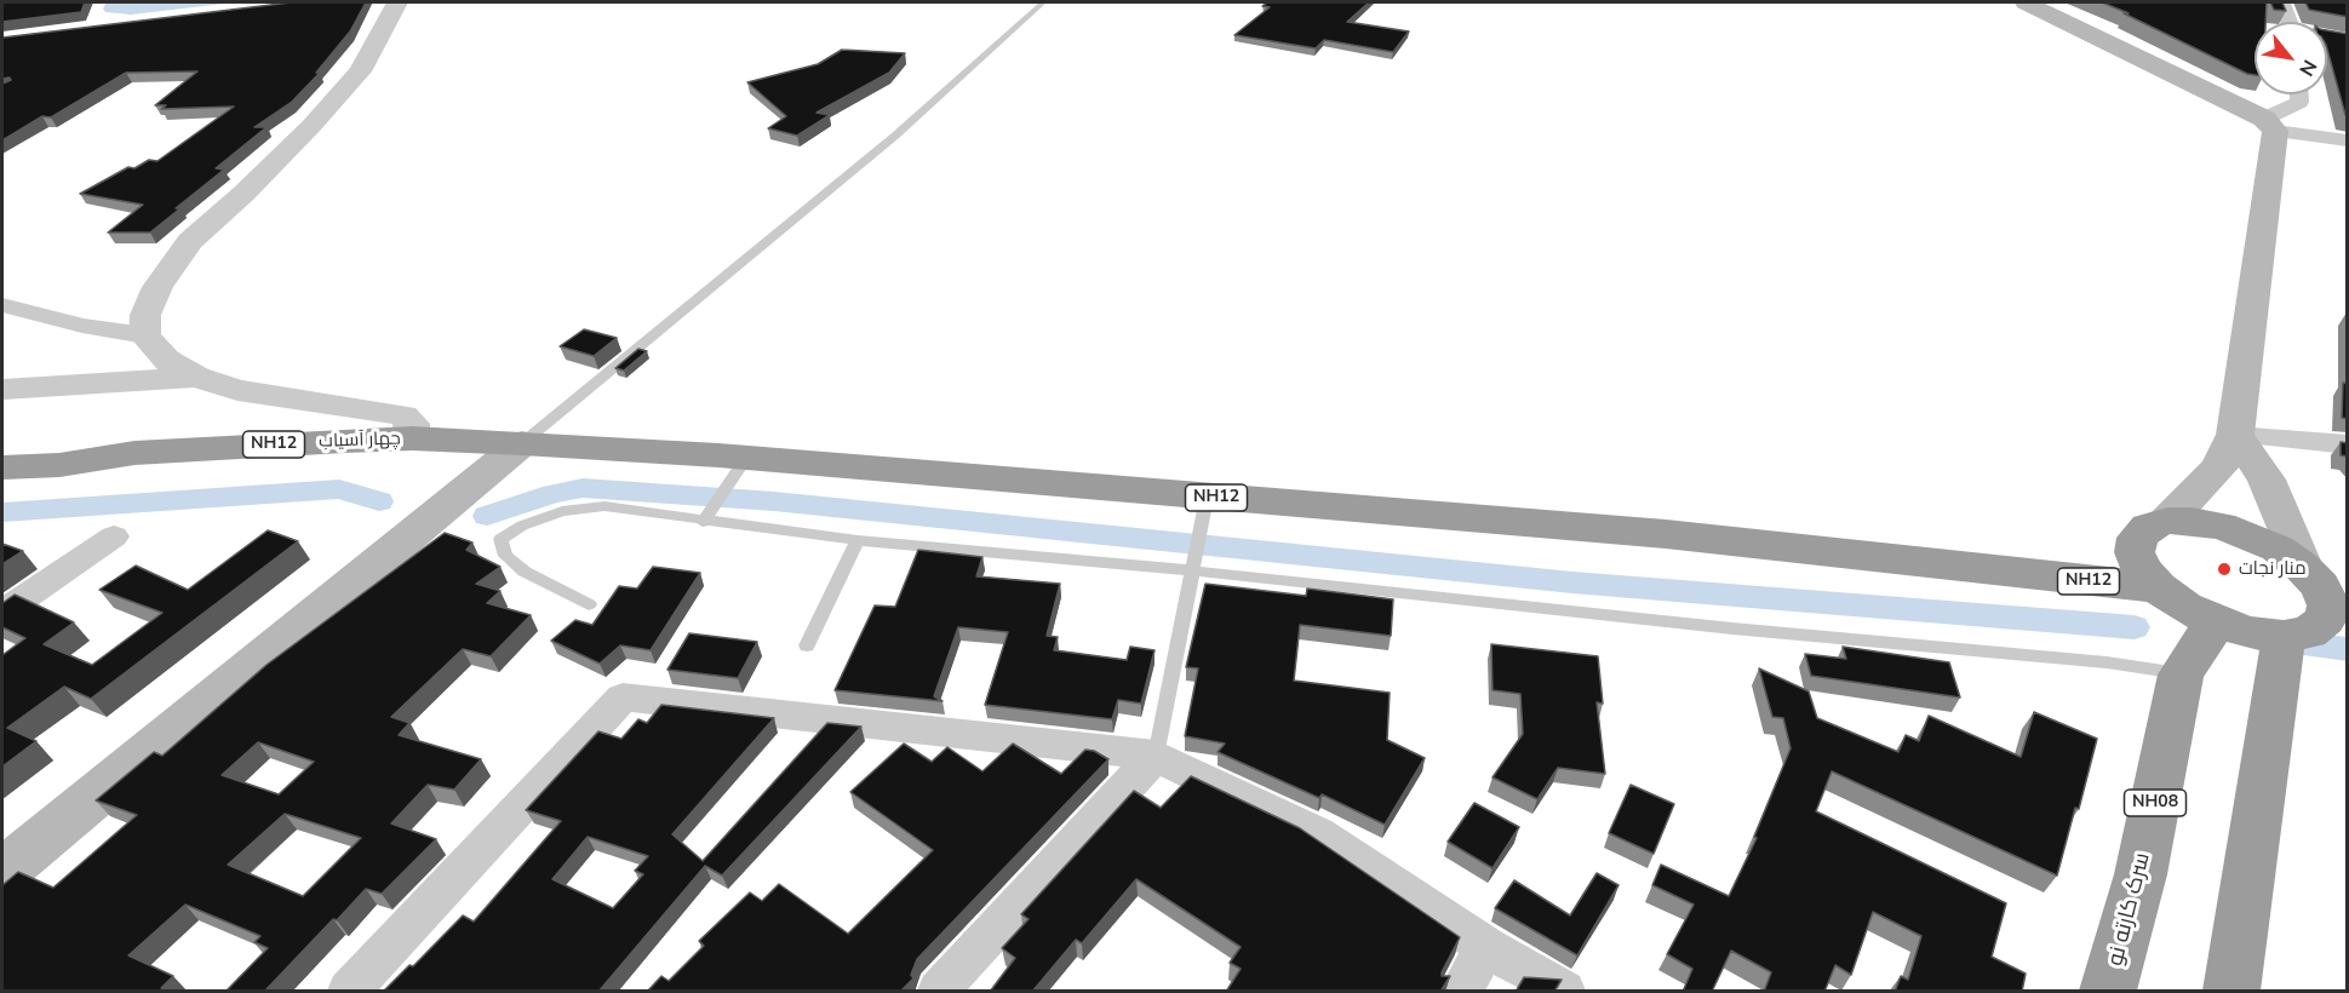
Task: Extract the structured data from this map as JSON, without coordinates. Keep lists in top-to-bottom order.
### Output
{
  "streets": {
    "highway": [
      "چهار آسیاب",
      "NH12",
      "NH08",
      "سرک کارته نو"
    ]
  },
  "crossings": [
    ["چهار آسیاب", "NH12"]
  ],
  "places": ["منار نجات"],
  "north": "bottom right"
}
